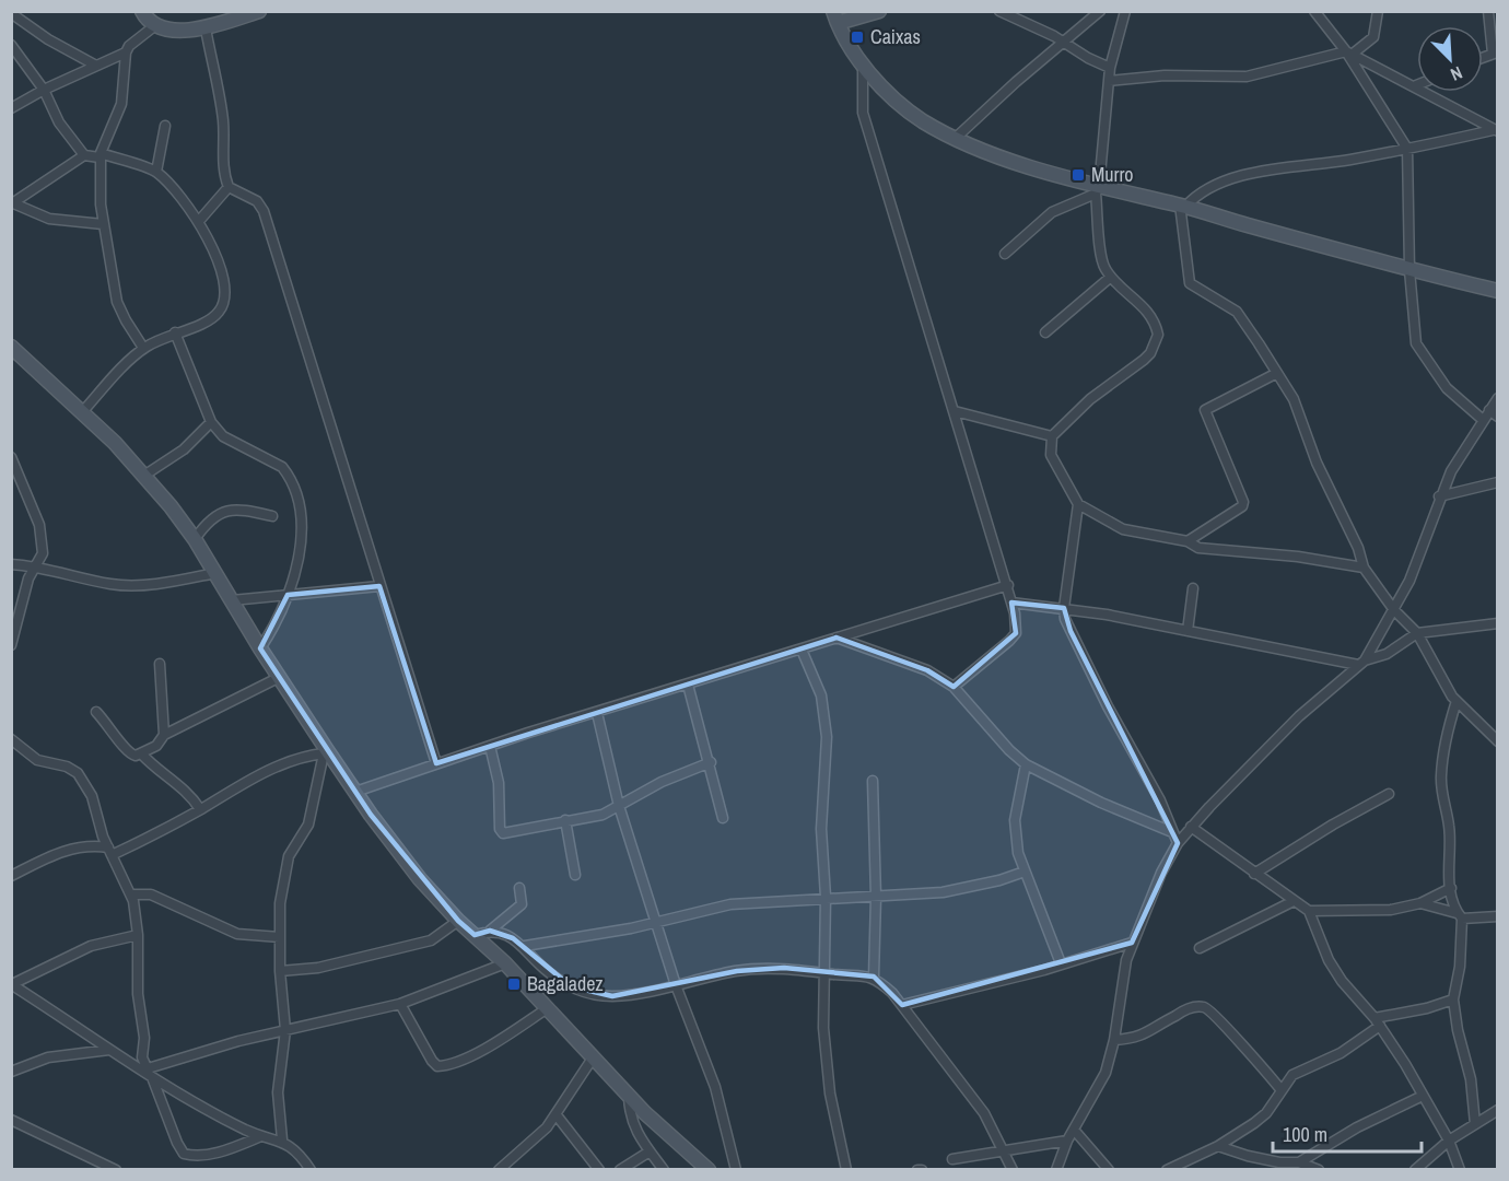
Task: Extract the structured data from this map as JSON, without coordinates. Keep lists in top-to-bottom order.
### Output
{
  "places": {
    "transit": ["Caixas", "Murro", "Bagaladez"]
  },
  "scale_bar": "100 m",
  "north": "bottom right"
}
